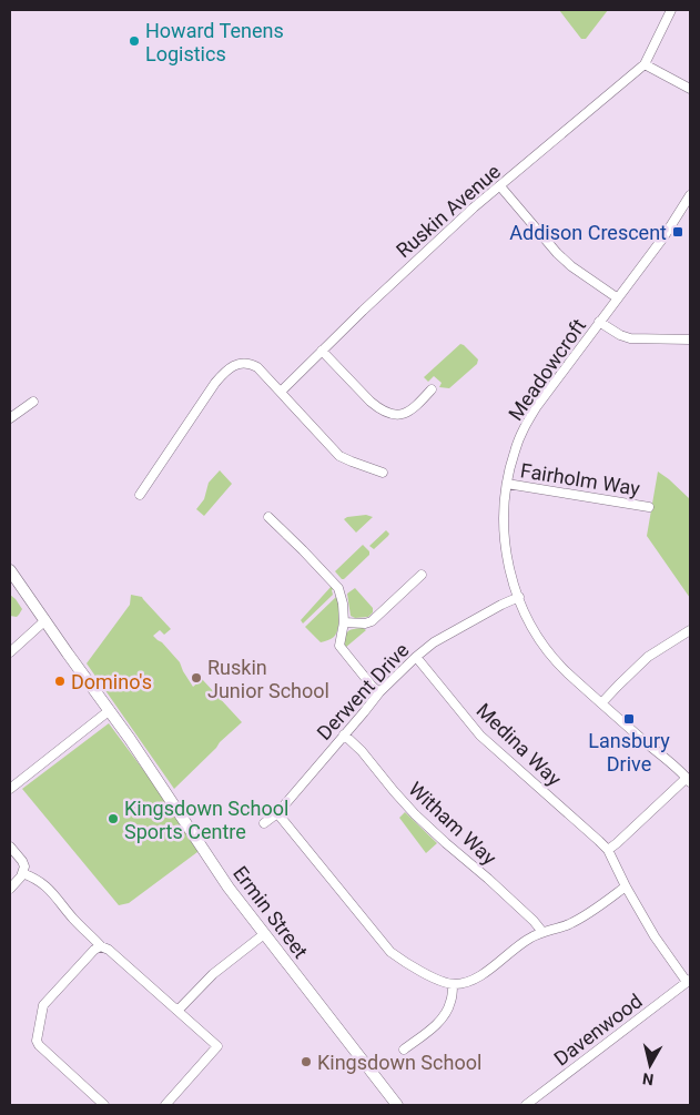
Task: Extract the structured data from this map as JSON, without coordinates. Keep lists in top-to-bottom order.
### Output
{
  "streets": {
    "main road": ["Ermin Street"],
    "street": [
      "Ruskin Avenue",
      "Meadowcroft",
      "Fairholm Way",
      "Derwent Drive",
      "Medina Way",
      "Witham Way",
      "Davenwood"
    ]
  },
  "crossings": [
    ["Meadowcroft", "Fairholm Way"],
    ["Meadowcroft", "Derwent Drive"],
    ["Derwent Drive", "Medina Way"],
    ["Derwent Drive", "Witham Way"],
    ["Medina Way", "Davenwood"]
  ],
  "places": {
    "other": [
      "Howard Tenens Logistics",
      "Ruskin Junior School",
      "Domino's",
      "Kingsdown School Sports Centre",
      "Kingsdown School"
    ],
    "transit": ["Addison Crescent", "Lansbury Drive"]
  },
  "north": "bottom"
}
